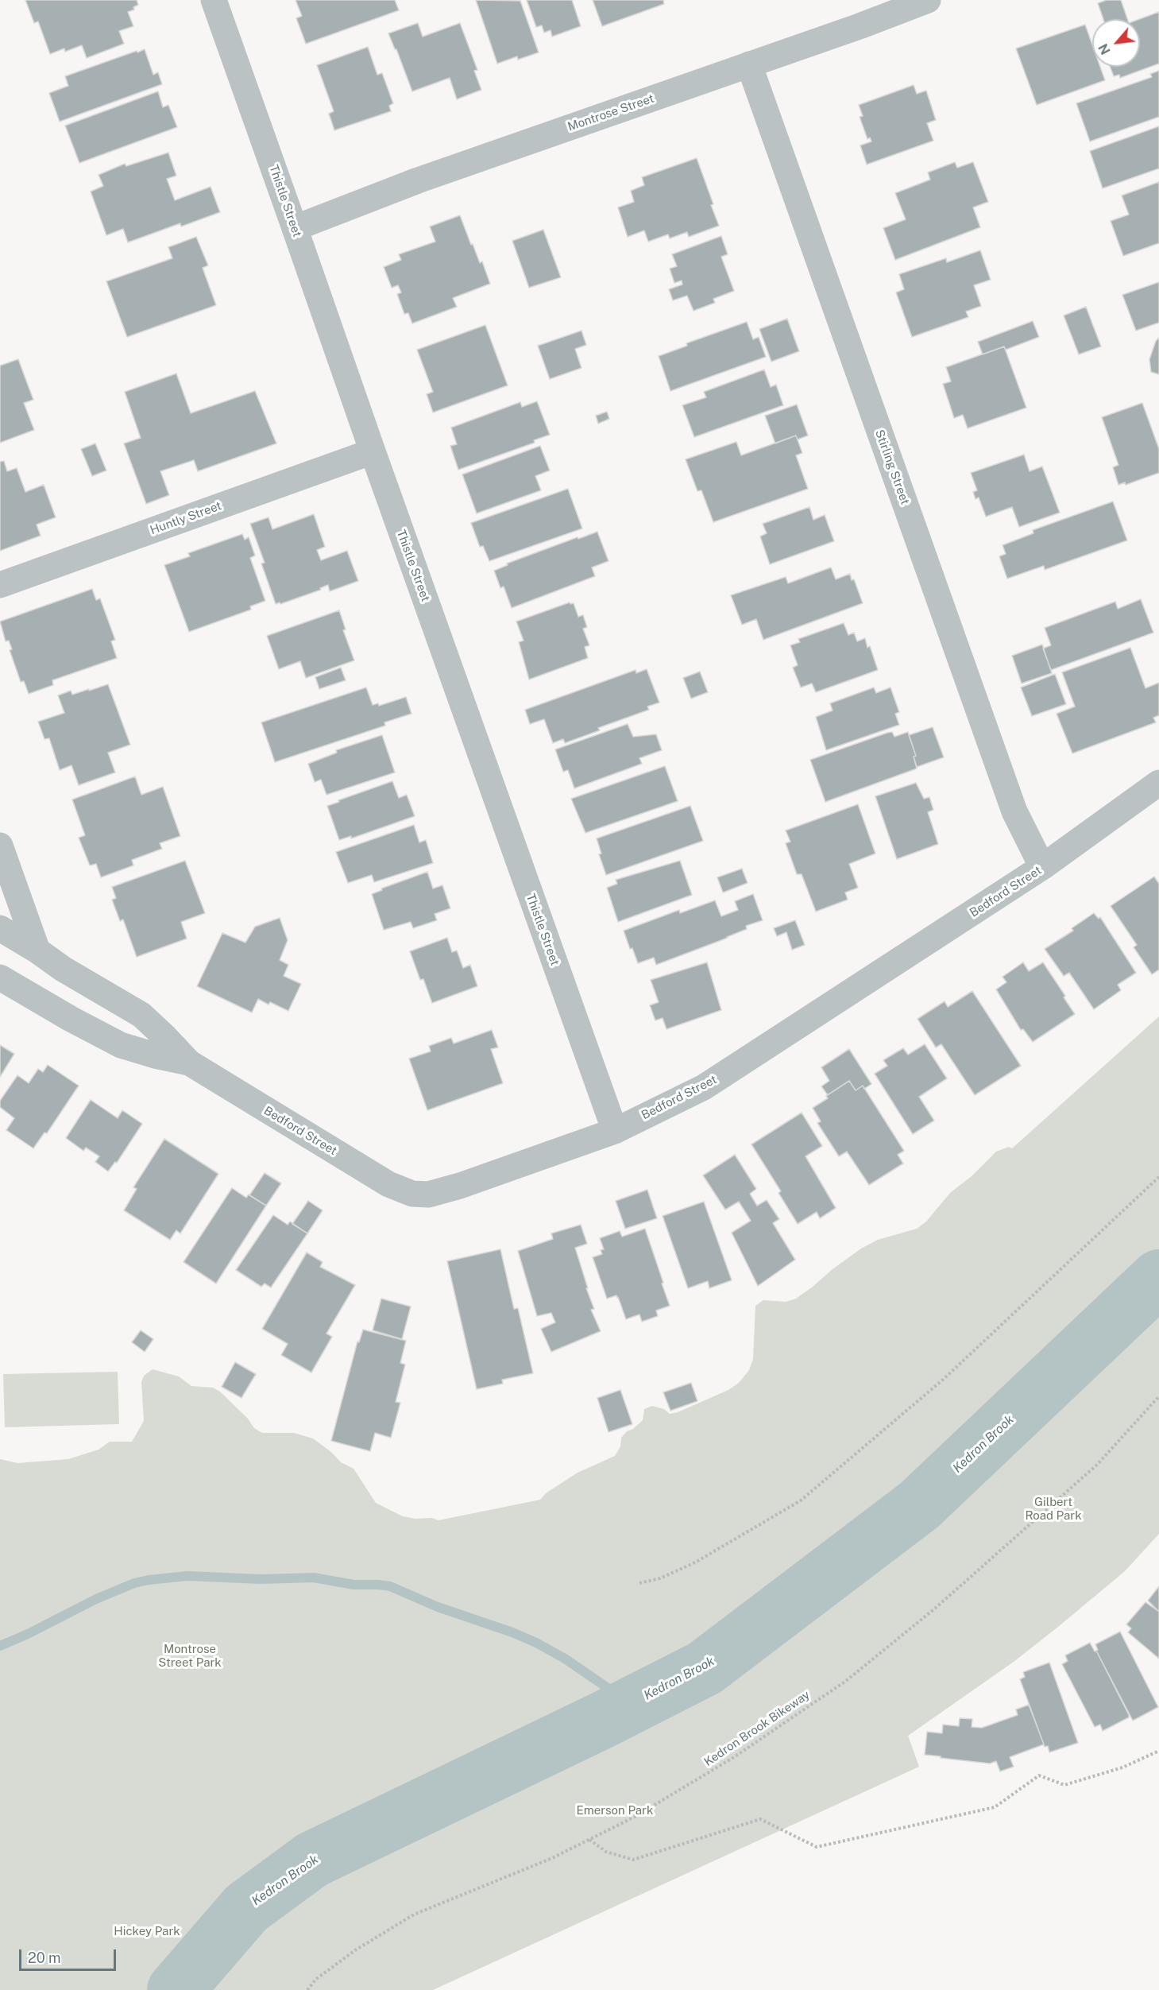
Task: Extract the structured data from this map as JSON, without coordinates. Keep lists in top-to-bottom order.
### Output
{
  "streets": {
    "street": [
      "Montrose Street",
      "Thistle Street",
      "Stirling Street",
      "Huntly Street",
      "Bedford Street"
    ],
    "path": ["Kedron Brook Bikeway"]
  },
  "crossings": [
    ["Montrose Street", "Thistle Street"],
    ["Montrose Street", "Stirling Street"],
    ["Thistle Street", "Huntly Street"],
    ["Thistle Street", "Bedford Street"],
    ["Stirling Street", "Bedford Street"]
  ],
  "water": ["Kedron Brook"],
  "parks": [
    "Gilbert Road Park",
    "Montrose Street Park",
    "Emerson Park",
    "Hickey Park"
  ],
  "scale_bar": "20 m",
  "north": "bottom left"
}
